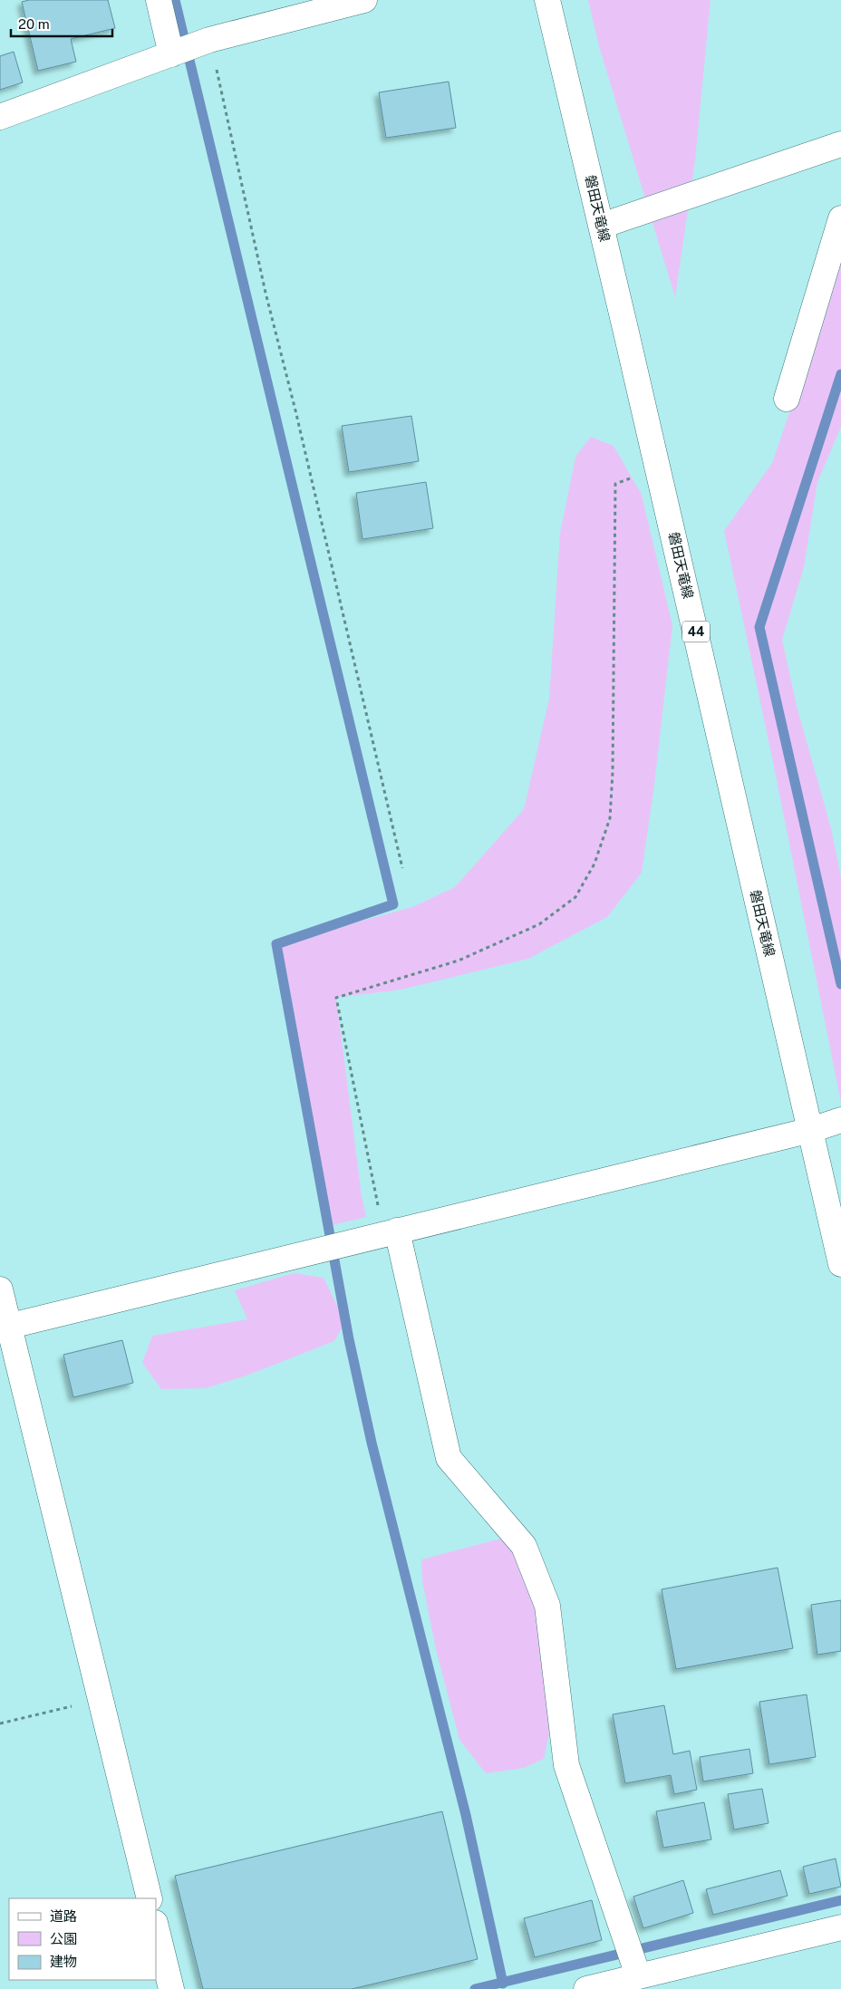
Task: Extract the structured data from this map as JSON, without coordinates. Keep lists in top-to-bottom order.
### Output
{
  "streets": {
    "street": ["磐田天竜線", "44"]
  },
  "legend": ["道路", "公園", "建物"],
  "scale_bar": "20 m"
}
